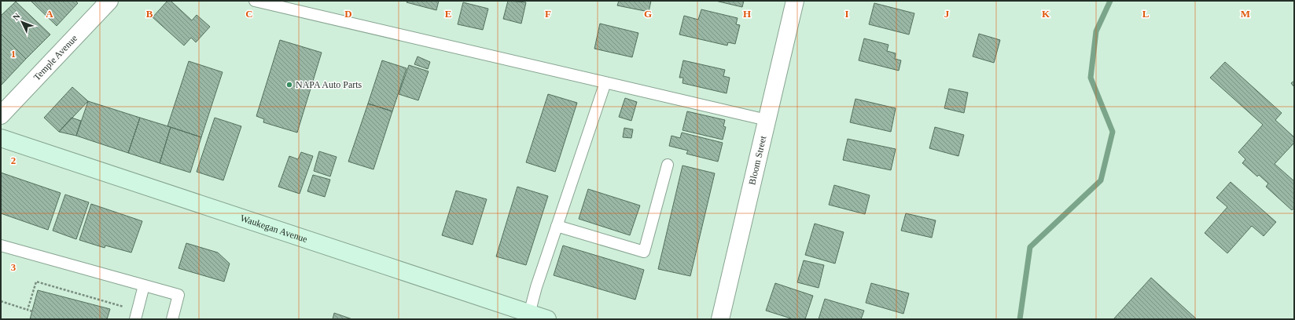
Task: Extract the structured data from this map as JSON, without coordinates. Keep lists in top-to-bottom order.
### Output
{
  "streets": {
    "main road": ["Waukegan Avenue"],
    "street": ["Temple Avenue", "Bloom Street"]
  },
  "places": ["NAPA Auto Parts"],
  "north": "top left",
  "grid": {
    "columns": [
      "A",
      "B",
      "C",
      "D",
      "E",
      "F",
      "G",
      "H",
      "I",
      "J",
      "K",
      "L",
      "M"
    ],
    "rows": ["1", "2", "3"]
  }
}
